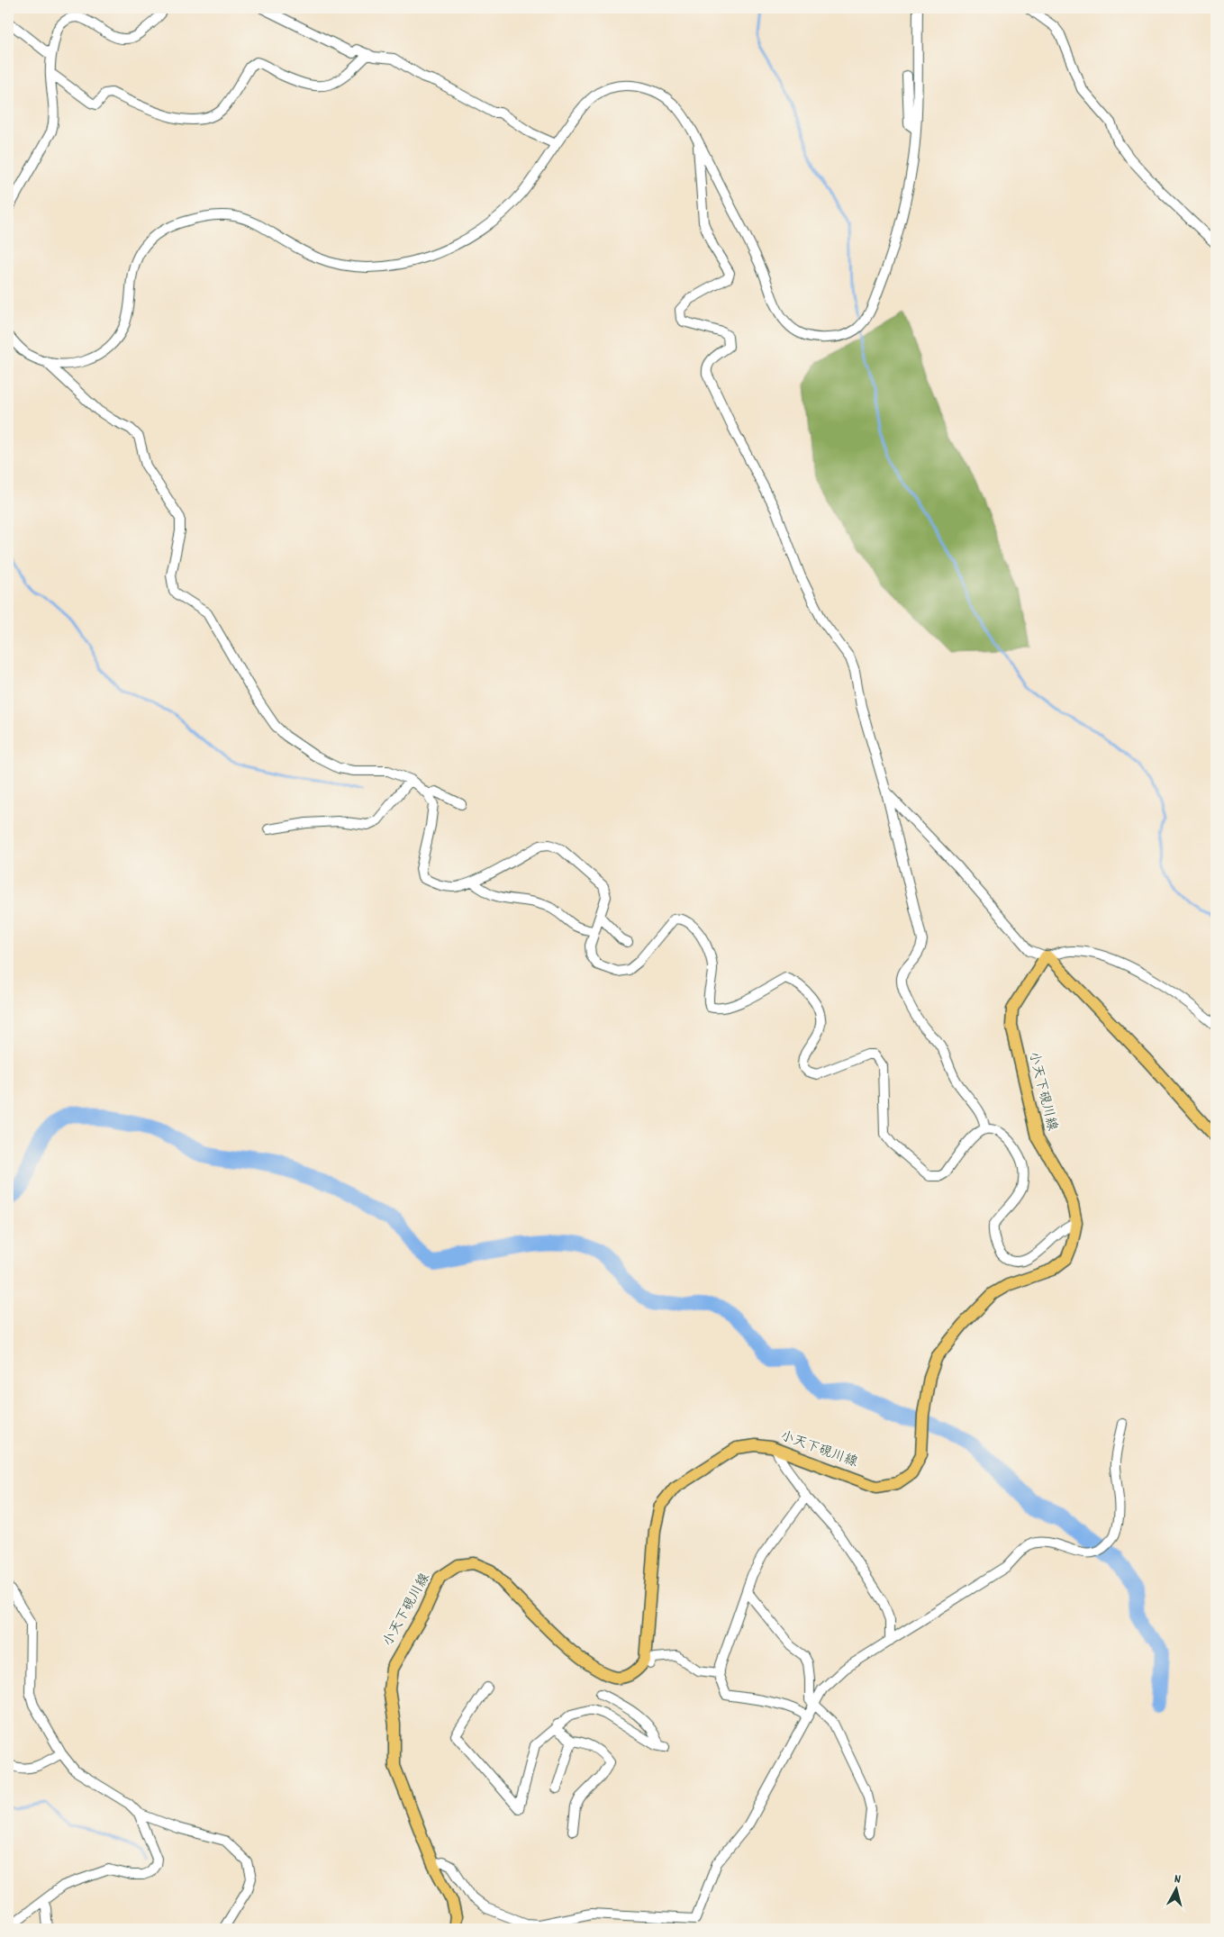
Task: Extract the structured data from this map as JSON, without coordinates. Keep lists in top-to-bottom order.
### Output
{
  "streets": {
    "main road": ["小天下硯川線"]
  },
  "north": "top"
}
